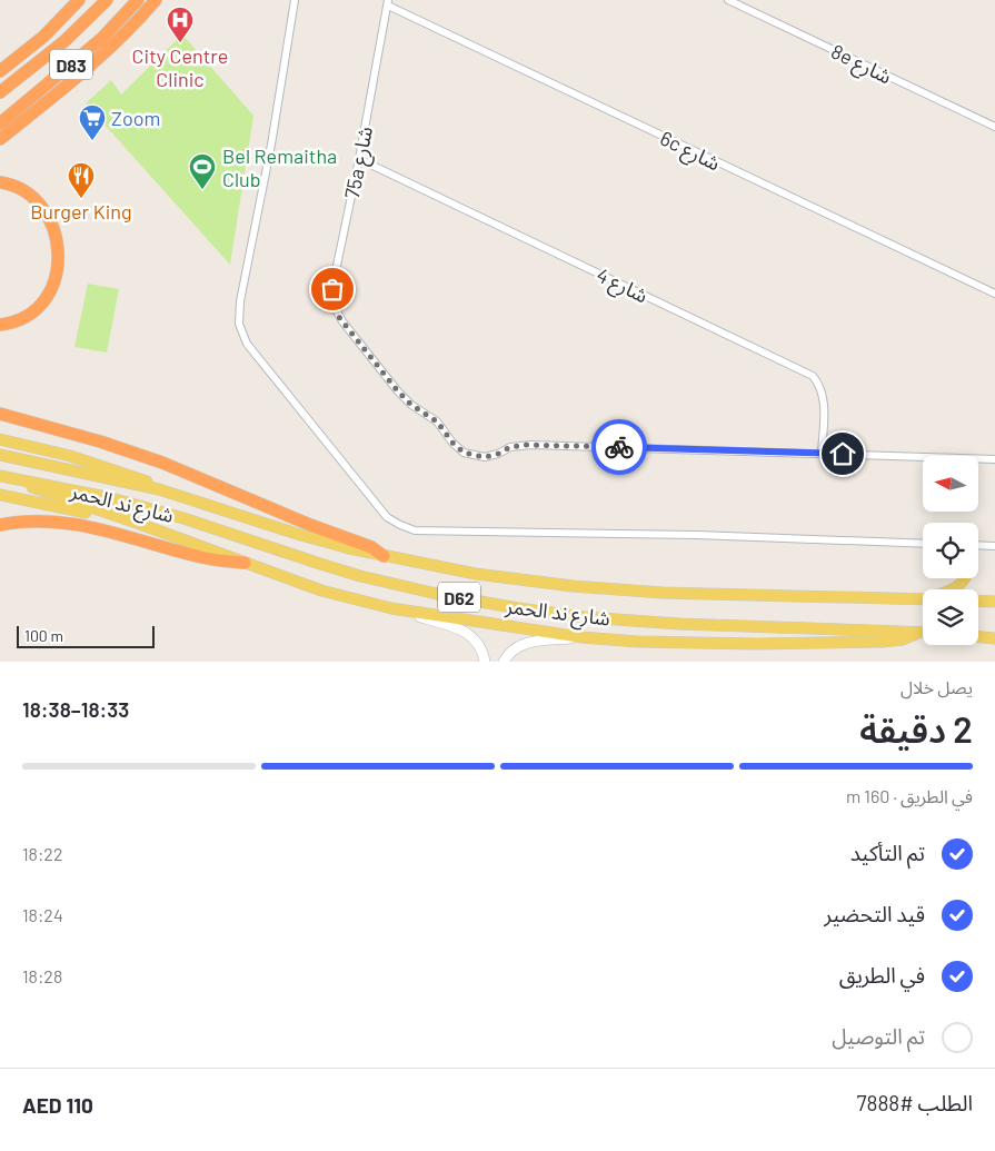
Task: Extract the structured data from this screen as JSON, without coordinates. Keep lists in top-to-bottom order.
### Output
{
  "streets": {
    "highway": ["D83"],
    "main road": ["شارع ند الحمر", "D62"],
    "street": [
      "8e شارع",
      "6c شارع",
      "75a شارع",
      "شارع 4"
    ]
  },
  "crossings": [
    ["6c شارع", "75a شارع"],
    ["75a شارع", "شارع 4"]
  ],
  "places": {
    "hospital": ["City Centre Clinic"],
    "supermarket": ["Zoom"],
    "sports": ["Bel Remaitha Club"],
    "restaurant": ["Burger King"]
  },
  "scale_bar": "100 m",
  "north": "left",
  "page": {
    "scale": "100 m",
    "heading": ["2 دقيقة", "يصل خلال", "18:33–18:38"],
    "panel": ["الطلب #7888", "AED 110"],
    "bar": "في الطريق · 160 m",
    "list": [
      ["تم التأكيد", "18:22"],
      ["قيد التحضير", "18:24"],
      ["في الطريق", "18:28"],
      "تم التوصيل"
    ]
  }
}
